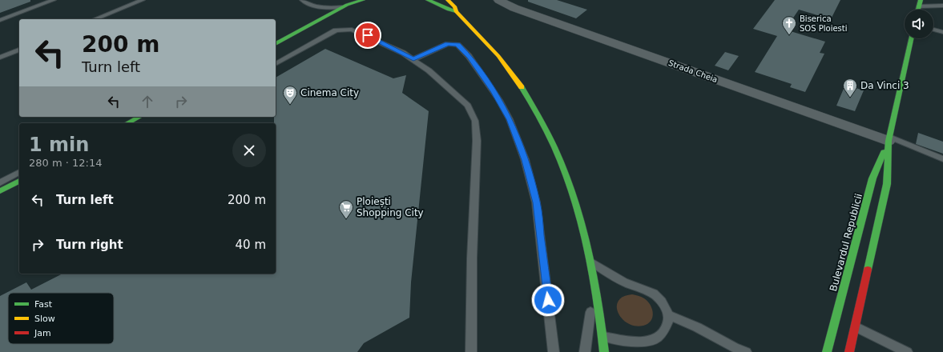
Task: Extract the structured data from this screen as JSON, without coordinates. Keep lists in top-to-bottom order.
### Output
{
  "streets": {
    "main road": ["Bulevardul Republicii"],
    "street": ["Strada Cheia"]
  },
  "crossings": [
    ["Strada Cheia", "Bulevardul Republicii"]
  ],
  "places": {
    "church": ["Biserica SOS Ploiesti"],
    "building": ["Da Vinci 3"],
    "theatre": ["Cinema City"],
    "supermarket": ["Ploiești Shopping City"]
  },
  "legend": ["Fast", "Slow", "Jam"],
  "page": {
    "turn": ["200 m", "Turn left"],
    "heading": ["1 min", "280 m · 12:14"],
    "list": [
      {
        "name": "Turn left",
        "value": "200 m"
      },
      {
        "name": "Turn right",
        "value": "40 m"
      }
    ]
  }
}
